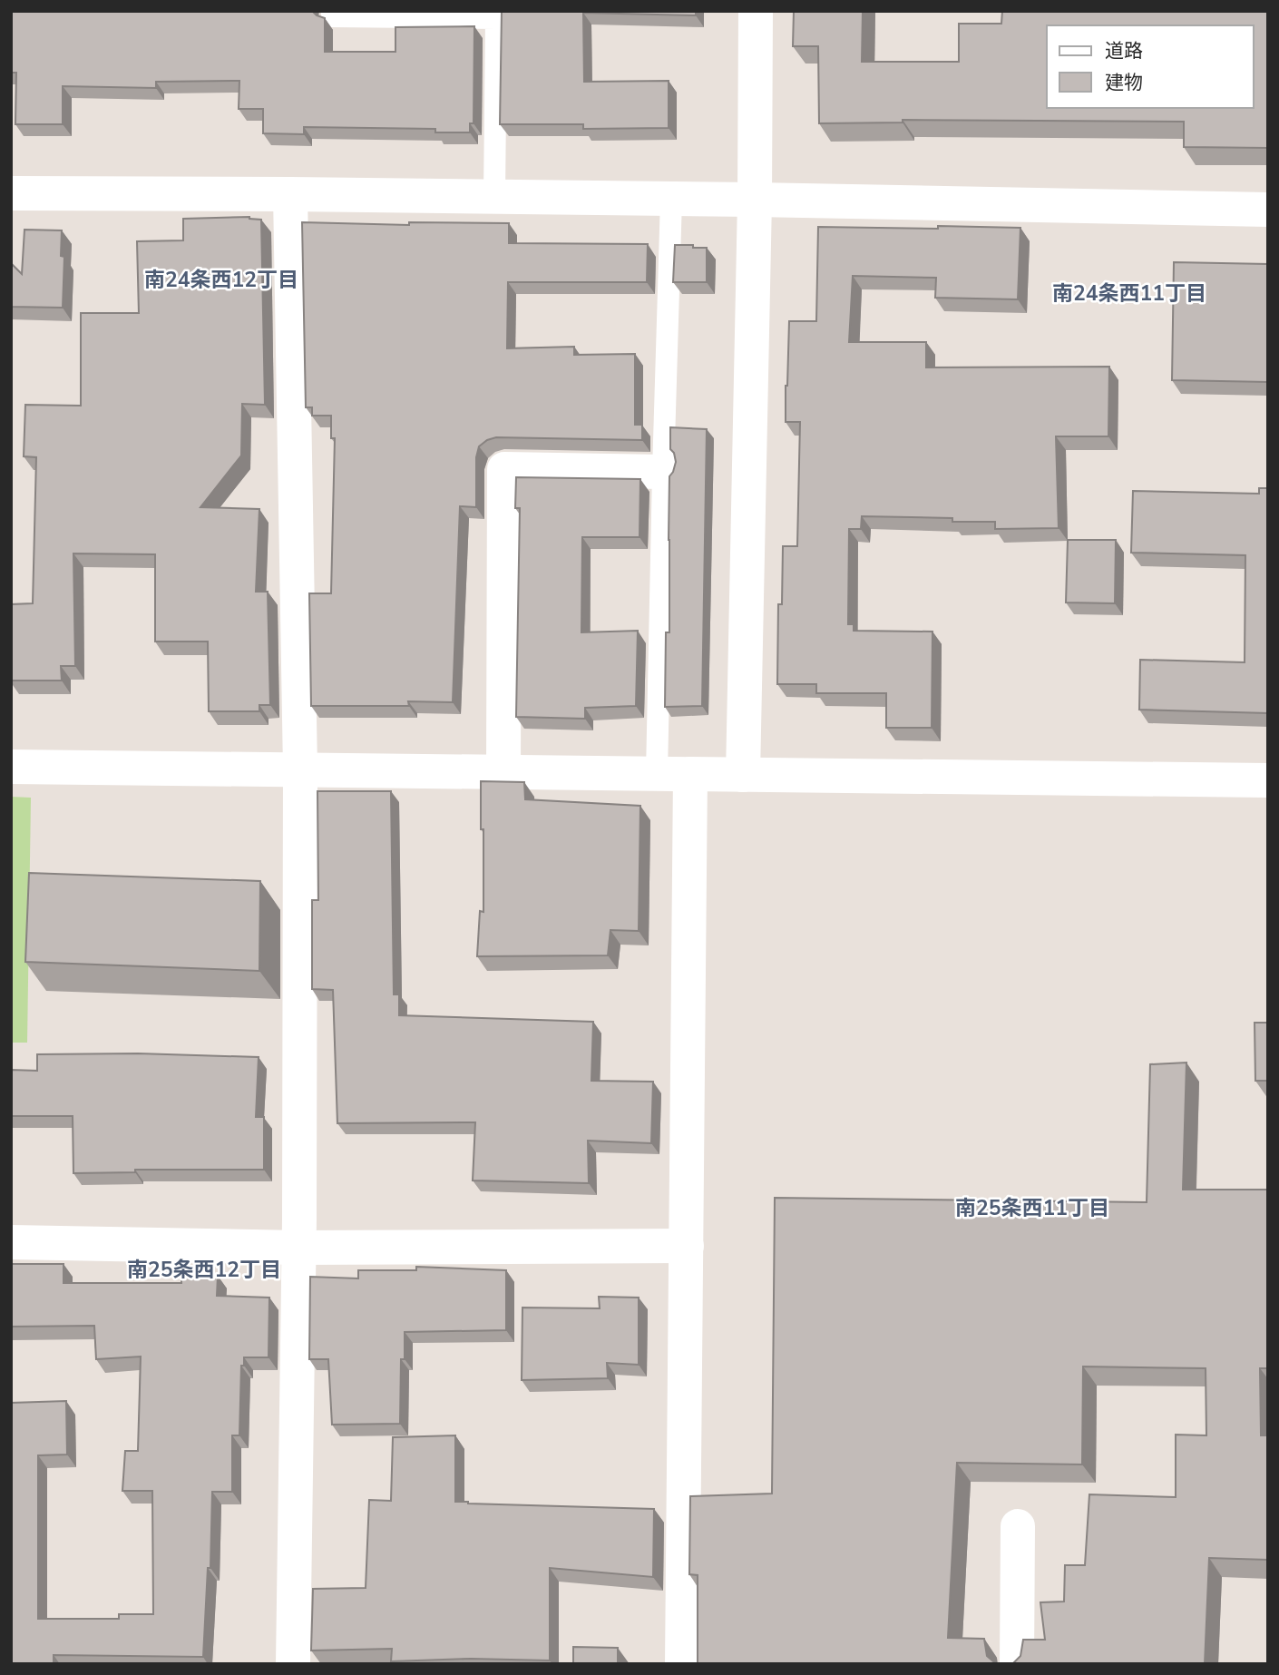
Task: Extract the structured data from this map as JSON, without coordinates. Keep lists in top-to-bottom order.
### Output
{
  "districts": [
    "南24条西12丁目",
    "南24条西11丁目",
    "南25条西11丁目",
    "南25条西12丁目"
  ],
  "legend": ["道路", "建物"]
}
